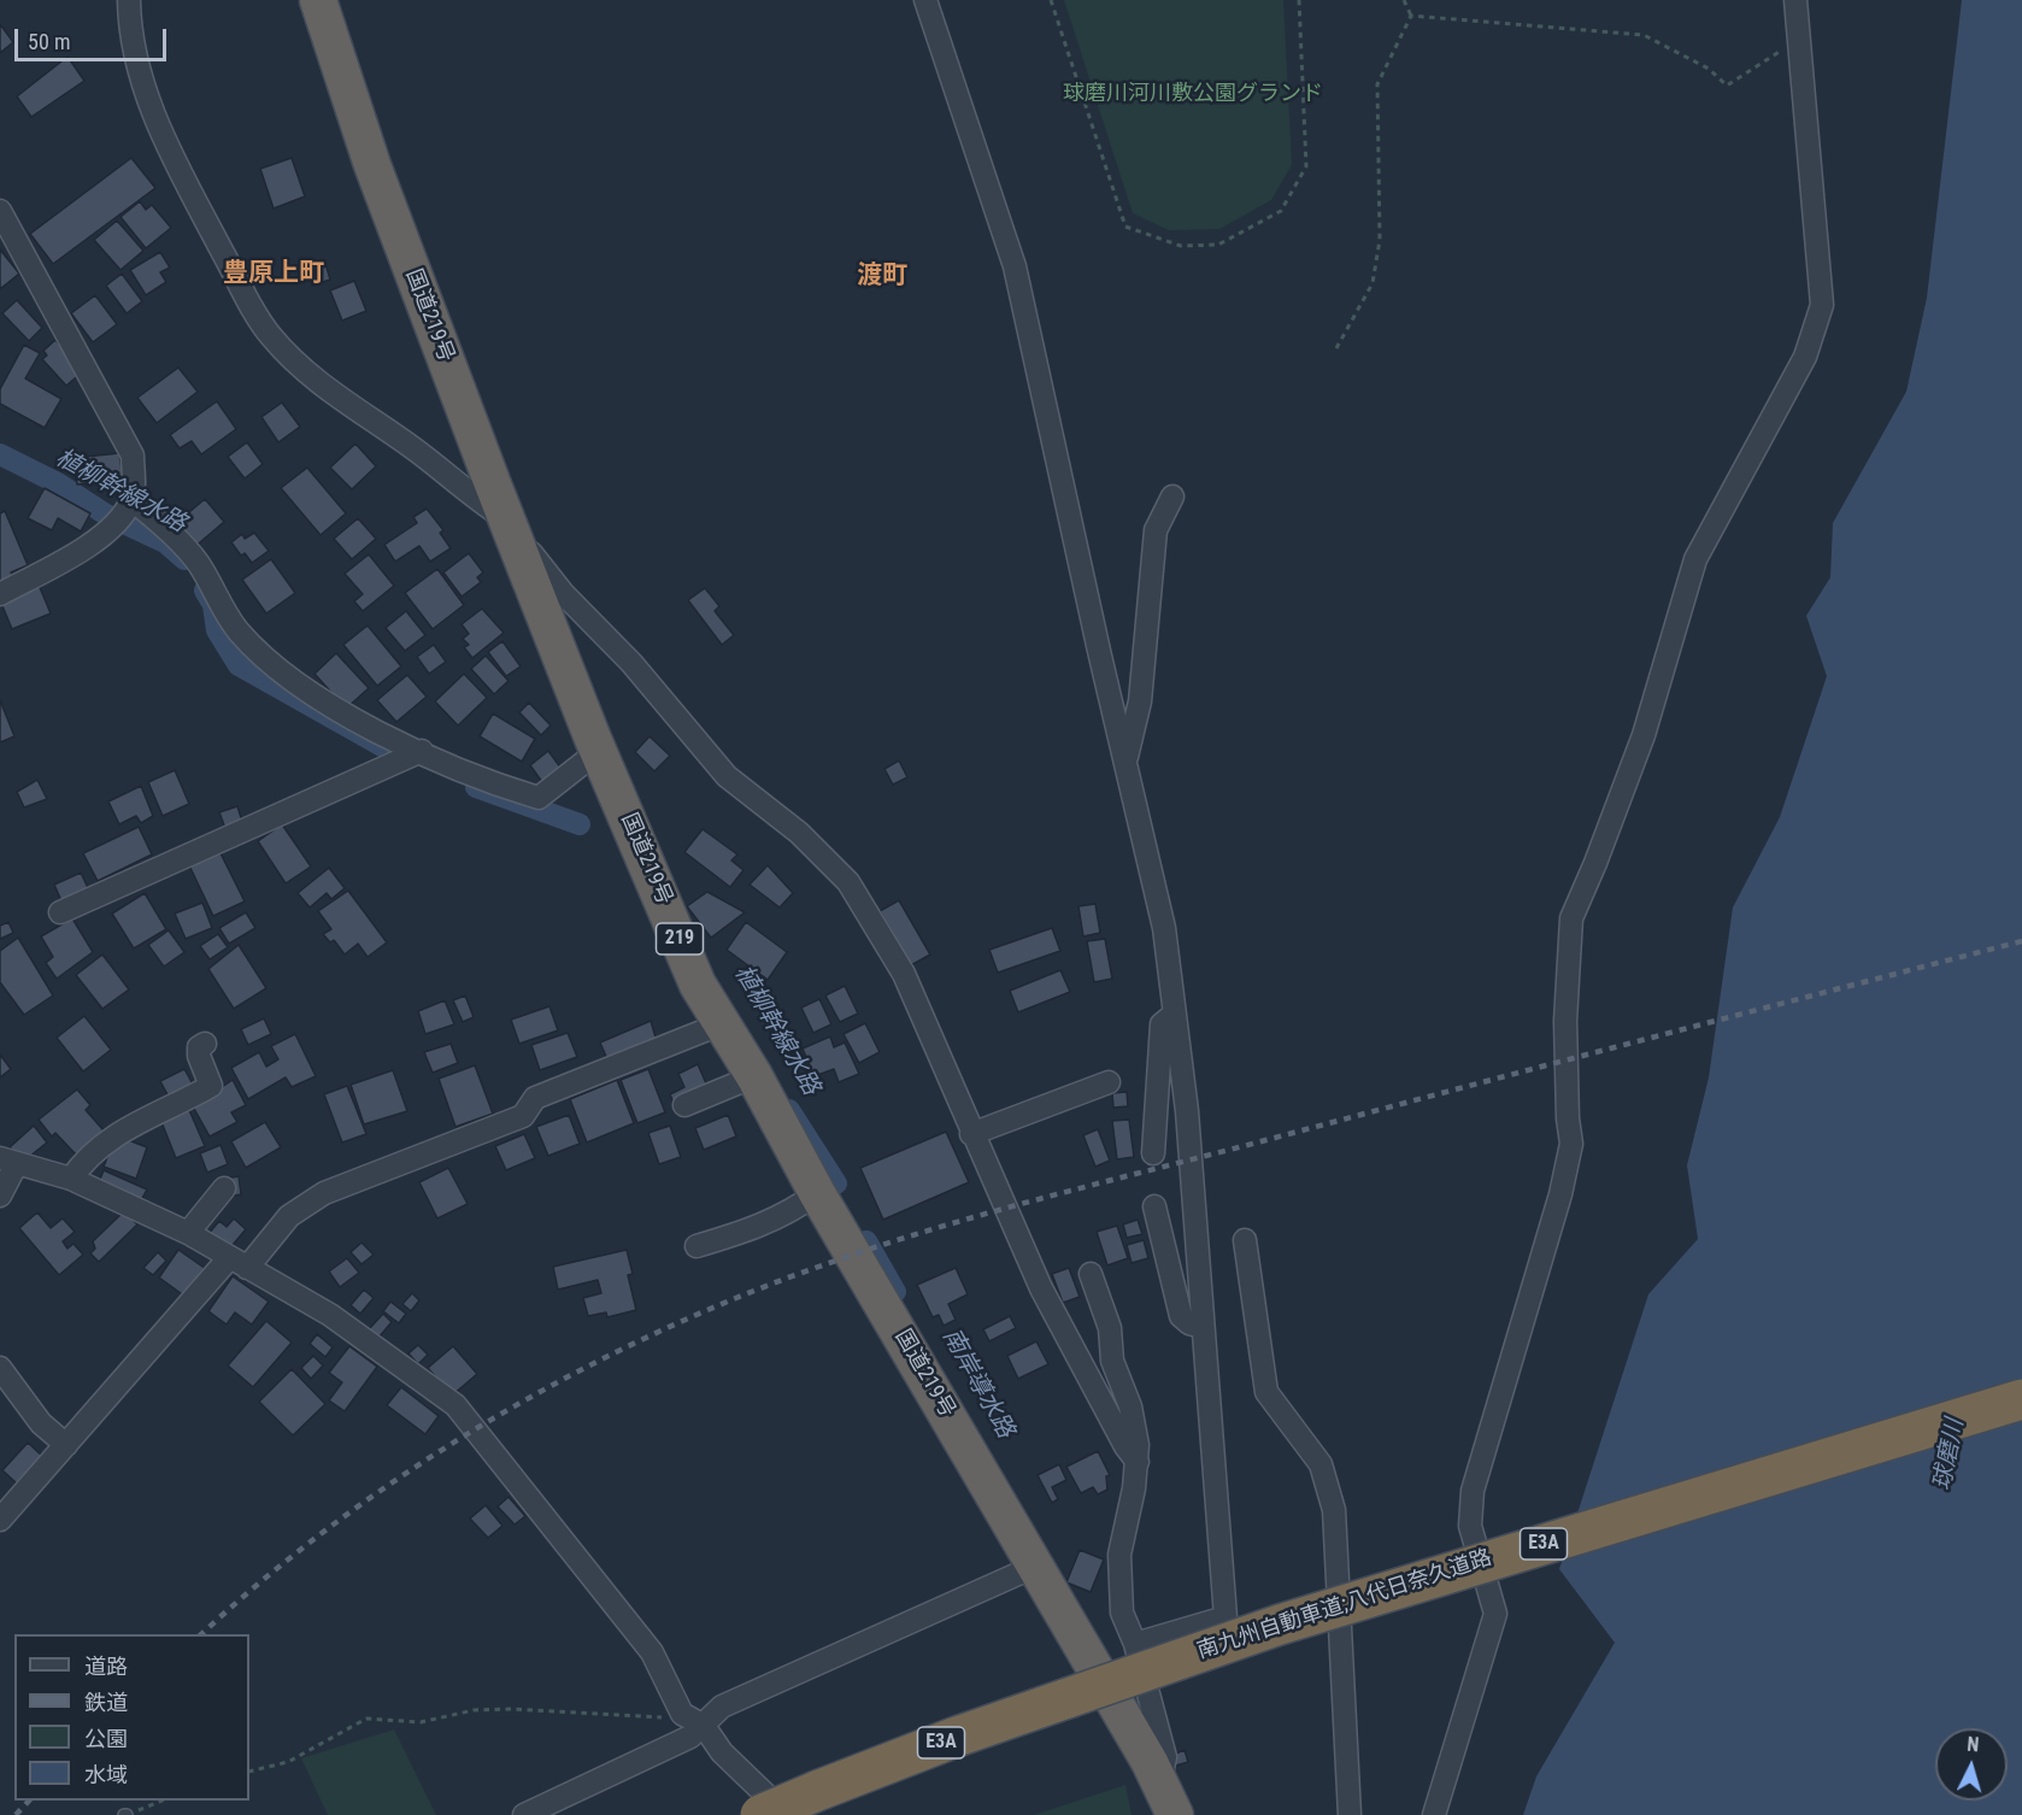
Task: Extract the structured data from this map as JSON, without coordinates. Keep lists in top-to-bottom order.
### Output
{
  "streets": {
    "highway": [
      "国道219号",
      "219",
      "E3A",
      "南九州自動車道;八代日奈久道路"
    ]
  },
  "districts": ["豊原上町", "渡町"],
  "water": ["植柳幹線水路", "南岸導水路", "球磨川"],
  "parks": ["球磨川河川敷公園グランド"],
  "legend": [
    "道路",
    "鉄道",
    "公園",
    "水域"
  ],
  "scale_bar": "50 m",
  "north": "top"
}
